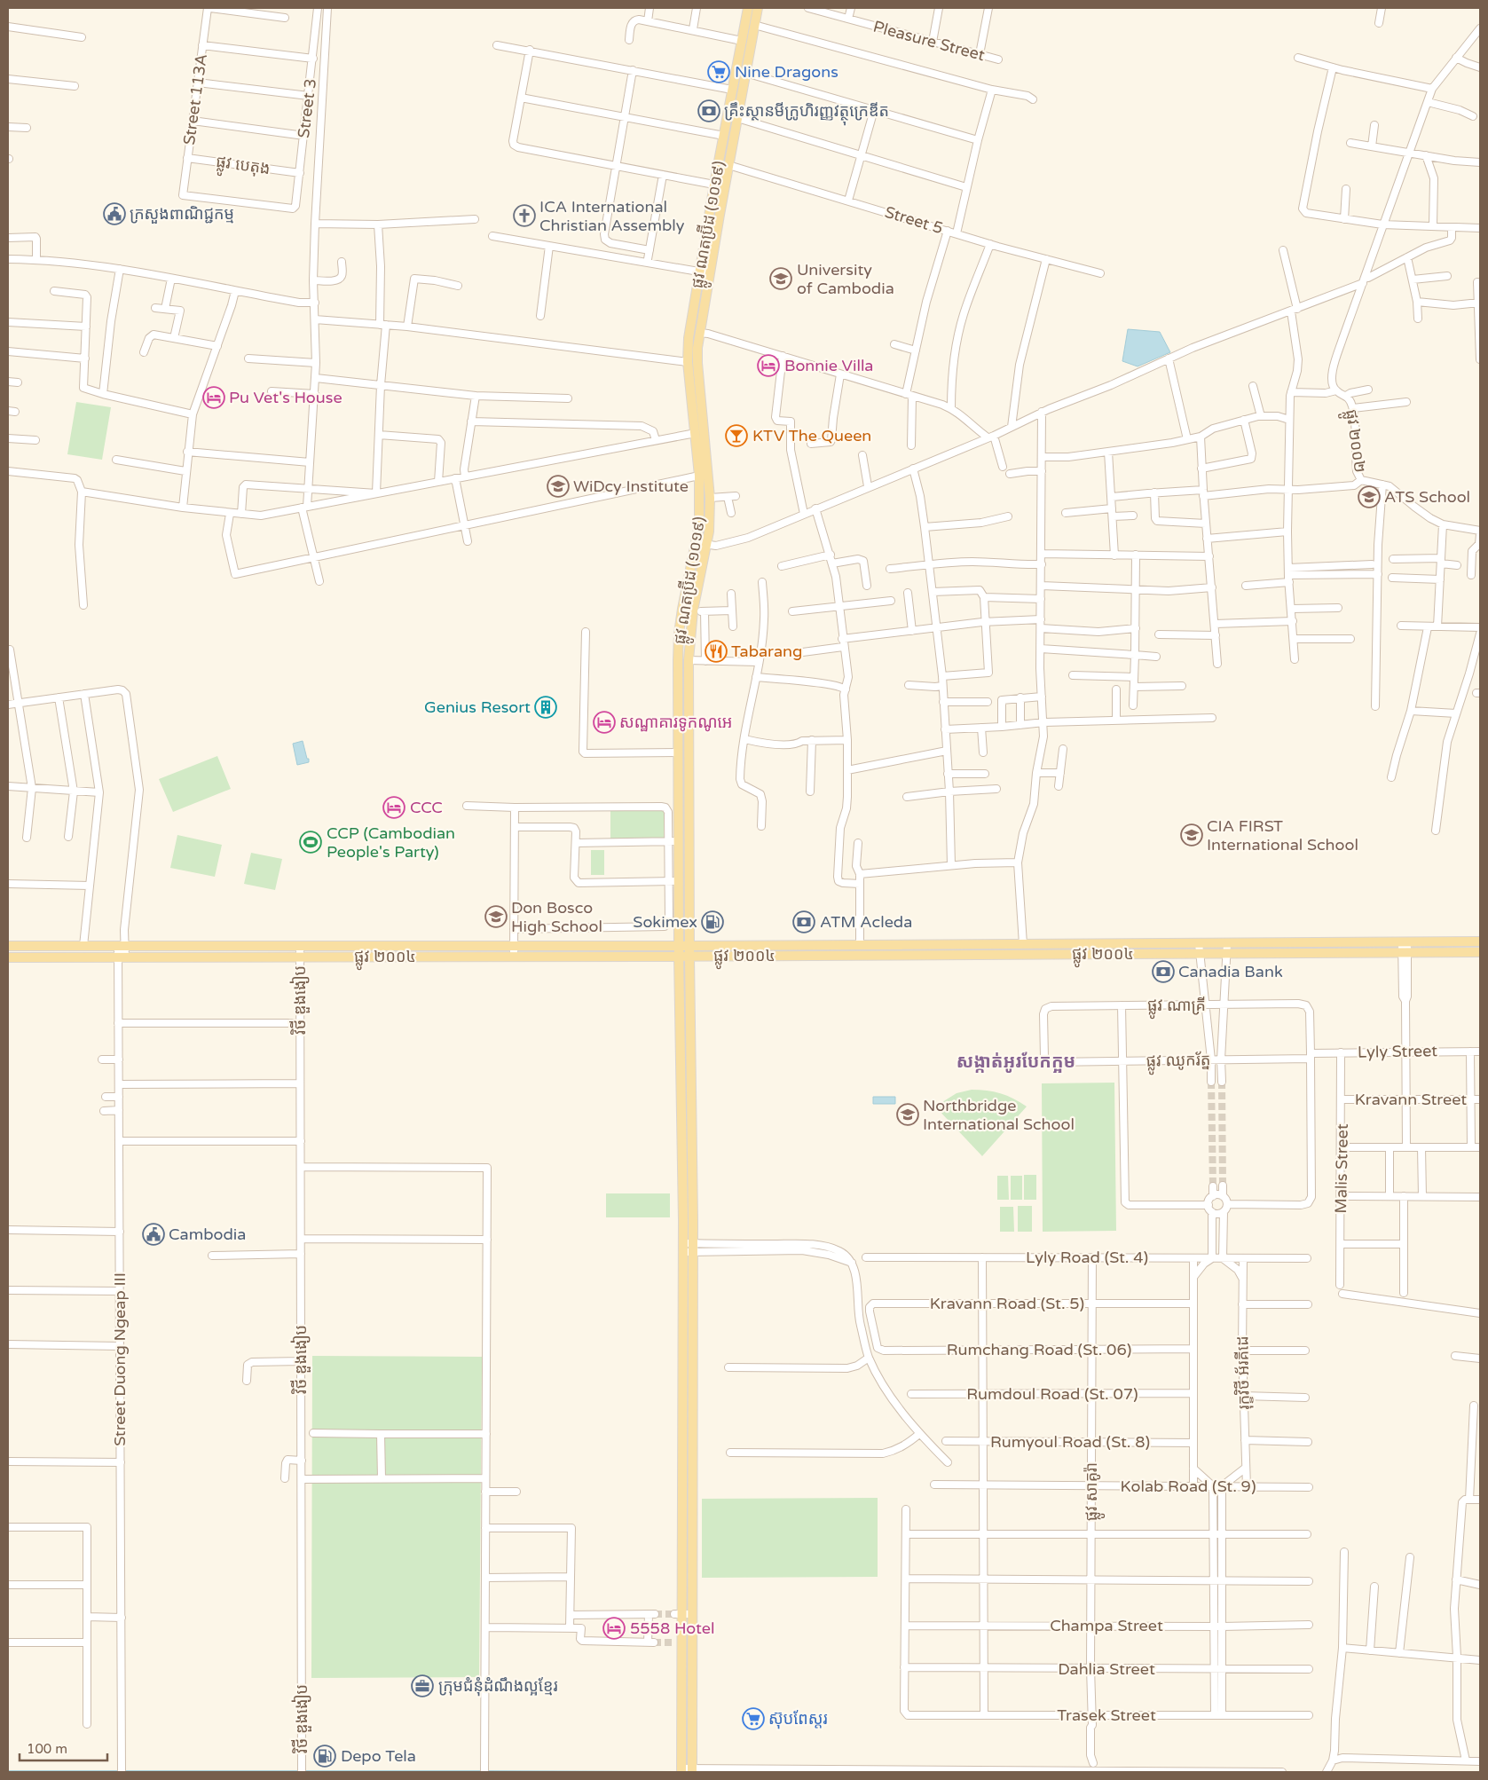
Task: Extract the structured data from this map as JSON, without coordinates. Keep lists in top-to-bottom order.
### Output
{
  "streets": {
    "main road": ["ផ្លូវ ណតប្រ៊ីដ (១០១៩)", "ផ្លូវ ២០០៤"],
    "street": [
      "Pleasure Street",
      "Street 113A",
      "Street 3",
      "ផ្លូវ បេតុង",
      "Street 5",
      "ផ្លូវ ២០០២",
      "វិថី ឌួងងៀប",
      "ផ្លូវ ណាគ្រី",
      "Lyly Street",
      "ផ្លូវ ឈូករ័ត្ន",
      "Kravann Street",
      "Malis Street",
      "Lyly Road (St. 4)",
      "Kravann Road (St. 5)",
      "Rumchang Road (St. 06)",
      "Street Duong Ngeap III",
      "រុក្ខវិថី អ័រគីដេ",
      "Rumdoul Road (St. 07)",
      "Rumyoul Road (St. 8)",
      "Kolab Road (St. 9)",
      "ផ្លូវ សាគូរ៉ា",
      "Champa Street",
      "Dahlia Street",
      "Trasek Street"
    ]
  },
  "crossings": [
    ["Street 113A", "Street 3"],
    ["Street 113A", "ផ្លូវ បេតុង"],
    ["Street 3", "ផ្លូវ បេតុង"],
    ["Street 5", "ផ្លូវ ណតប្រ៊ីដ (១០១៩)"],
    ["ផ្លូវ ណតប្រ៊ីដ (១០១៩)", "ផ្លូវ ២០០៤"],
    ["ផ្លូវ ២០០៤", "វិថី ឌួងងៀប"],
    ["ផ្លូវ ២០០៤", "Street Duong Ngeap III"],
    ["ផ្លូវ ណាគ្រី", "Lyly Street"],
    ["ផ្លូវ ណាគ្រី", "ផ្លូវ ឈូករ័ត្ន"],
    ["Lyly Street", "ផ្លូវ ឈូករ័ត្ន"],
    ["Lyly Street", "Malis Street"],
    ["Kravann Street", "Malis Street"],
    ["Lyly Road (St. 4)", "រុក្ខវិថី អ័រគីដេ"],
    ["Lyly Road (St. 4)", "ផ្លូវ សាគូរ៉ា"],
    ["Kravann Road (St. 5)", "Rumchang Road (St. 06)"],
    ["Kravann Road (St. 5)", "ផ្លូវ សាគូរ៉ា"],
    ["Rumchang Road (St. 06)", "ផ្លូវ សាគូរ៉ា"],
    ["រុក្ខវិថី អ័រគីដេ", "Kolab Road (St. 9)"],
    ["Rumdoul Road (St. 07)", "ផ្លូវ សាគូរ៉ា"],
    ["Rumyoul Road (St. 8)", "ផ្លូវ សាគូរ៉ា"],
    ["Kolab Road (St. 9)", "ផ្លូវ សាគូរ៉ា"],
    ["ផ្លូវ សាគូរ៉ា", "Champa Street"],
    ["ផ្លូវ សាគូរ៉ា", "Dahlia Street"],
    ["ផ្លូវ សាគូរ៉ា", "Trasek Street"],
    ["Dahlia Street", "Trasek Street"]
  ],
  "districts": ["សង្កាត់អូរបែកក្អម"],
  "places": {
    "supermarket": ["Nine Dragons", "ស៊ុបពែស្តរ"],
    "bank": ["គ្រឹះស្ថានមីក្រូហិរញ្ញវត្ថុក្រេឌីត", "ATM Acleda", "Canadia Bank"],
    "public building": ["ក្រសួងពាណិជ្ជកម្ម", "Cambodia"],
    "church": ["ICA International Christian Assembly"],
    "school or university": [
      "University of Cambodia",
      "WiDcy Institute",
      "ATS School",
      "CIA FIRST International School",
      "Don Bosco High School",
      "Northbridge International School"
    ],
    "hotel": [
      "Bonnie Villa",
      "Pu Vet's House",
      "សណ្ឋាគារទូកណូអេ",
      "CCC",
      "5558 Hotel"
    ],
    "bar": ["KTV The Queen"],
    "restaurant": ["Tabarang"],
    "building": ["Genius Resort"],
    "sports": ["CCP (Cambodian People's Party)"],
    "fuel station": ["Sokimex", "Depo Tela"],
    "office": ["ក្រុមជំនុំដំណឹងល្អខ្មែរ"]
  },
  "scale_bar": "100 m"
}
